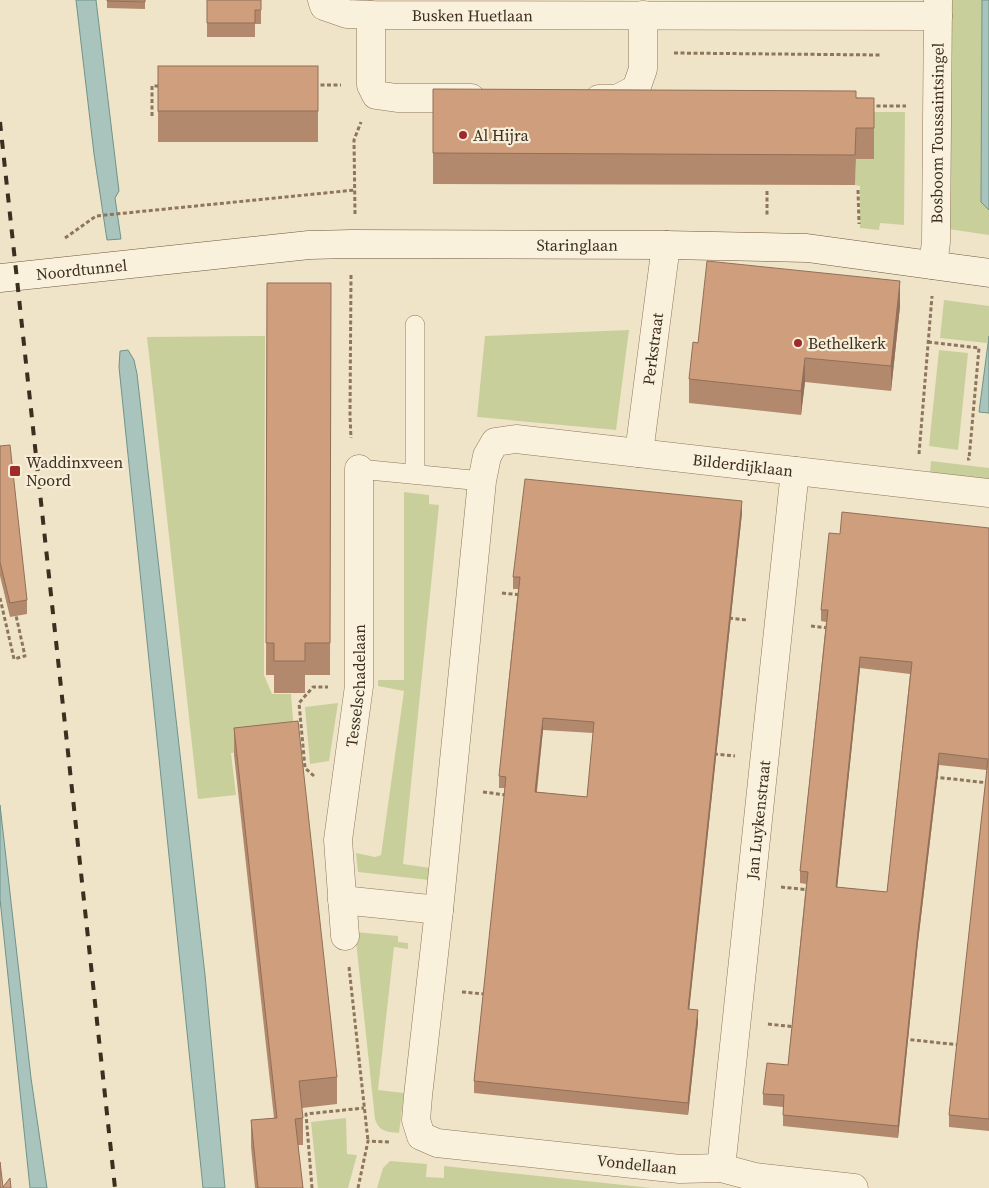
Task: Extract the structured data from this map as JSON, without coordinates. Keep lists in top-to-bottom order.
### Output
{
  "streets": {
    "street": [
      "Busken Huetlaan",
      "Bosboom Toussaintsingel",
      "Staringlaan",
      "Noordtunnel",
      "Perkstraat",
      "Bilderdijklaan",
      "Tesselschadelaan",
      "Jan Luykenstraat",
      "Vondellaan"
    ]
  },
  "crossings": [
    ["Busken Huetlaan", "Bosboom Toussaintsingel"],
    ["Bosboom Toussaintsingel", "Staringlaan"],
    ["Staringlaan", "Noordtunnel"],
    ["Staringlaan", "Perkstraat"],
    ["Perkstraat", "Bilderdijklaan"],
    ["Bilderdijklaan", "Jan Luykenstraat"],
    ["Jan Luykenstraat", "Vondellaan"]
  ],
  "places": {
    "other": ["Al Hijra", "Bethelkerk"],
    "transit": ["Waddinxveen Noord"]
  }
}
